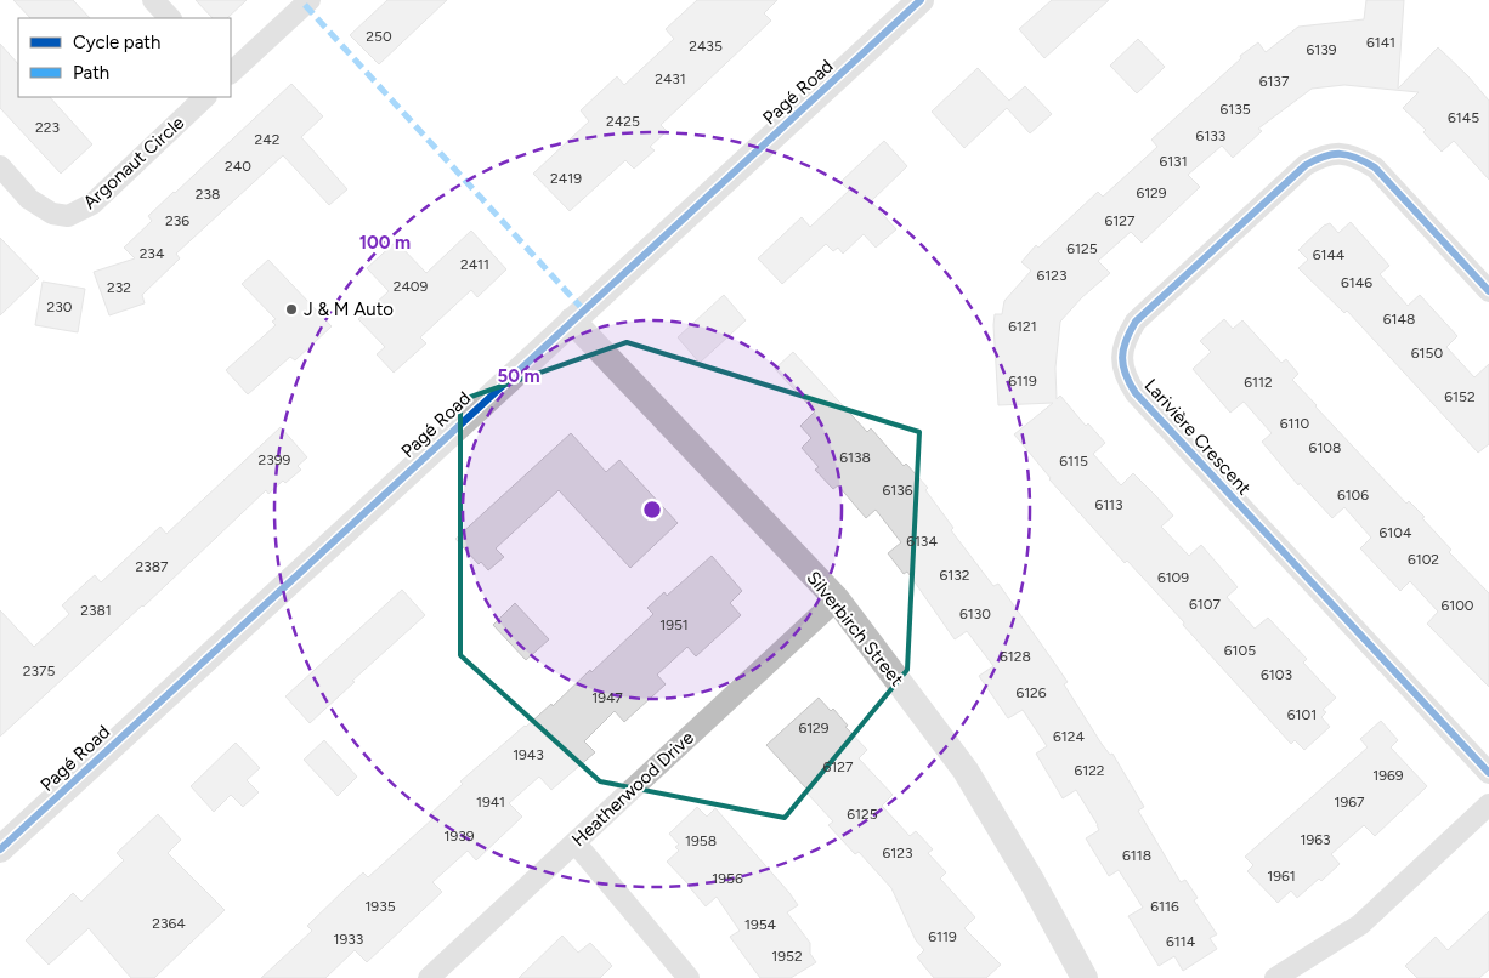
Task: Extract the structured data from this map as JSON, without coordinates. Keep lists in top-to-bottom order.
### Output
{
  "streets": {
    "street": [
      "Pagé Road",
      "Argonaut Circle",
      "Larivière Crescent",
      "Silverbirch Street",
      "Heatherwood Drive"
    ]
  },
  "crossings": [
    ["Pagé Road", "Silverbirch Street"],
    ["Silverbirch Street", "Heatherwood Drive"]
  ],
  "places": ["J & M Auto"],
  "house_numbers": [
    "250",
    "6141",
    "2435",
    "6139",
    "2431",
    "6137",
    "6135",
    "6145",
    "2425",
    "223",
    "6133",
    "242",
    "6131",
    "240",
    "2419",
    "6129",
    "238",
    "236",
    "6127",
    "6125",
    "234",
    "6144",
    "2411",
    "6123",
    "6146",
    "2409",
    "232",
    "230",
    "6148",
    "6121",
    "6150",
    "6119",
    "6112",
    "6152",
    "6110",
    "6108",
    "6138",
    "2399",
    "6115",
    "6136",
    "6106",
    "6113",
    "6104",
    "6134",
    "6102",
    "2387",
    "6132",
    "6109",
    "6107",
    "6100",
    "2381",
    "6130",
    "1951",
    "6105",
    "6128",
    "2375",
    "6103",
    "6126",
    "1947",
    "6101",
    "6129",
    "6124",
    "1943",
    "6127",
    "6122",
    "1969",
    "1941",
    "1967",
    "6125",
    "1939",
    "1963",
    "1958",
    "6123",
    "6118",
    "1961",
    "1956",
    "1935",
    "6116",
    "2364",
    "1954",
    "6119",
    "1933",
    "6114",
    "1952"
  ],
  "legend": ["Cycle path", "Path"],
  "rings": ["100 m", "50 m"]
}
